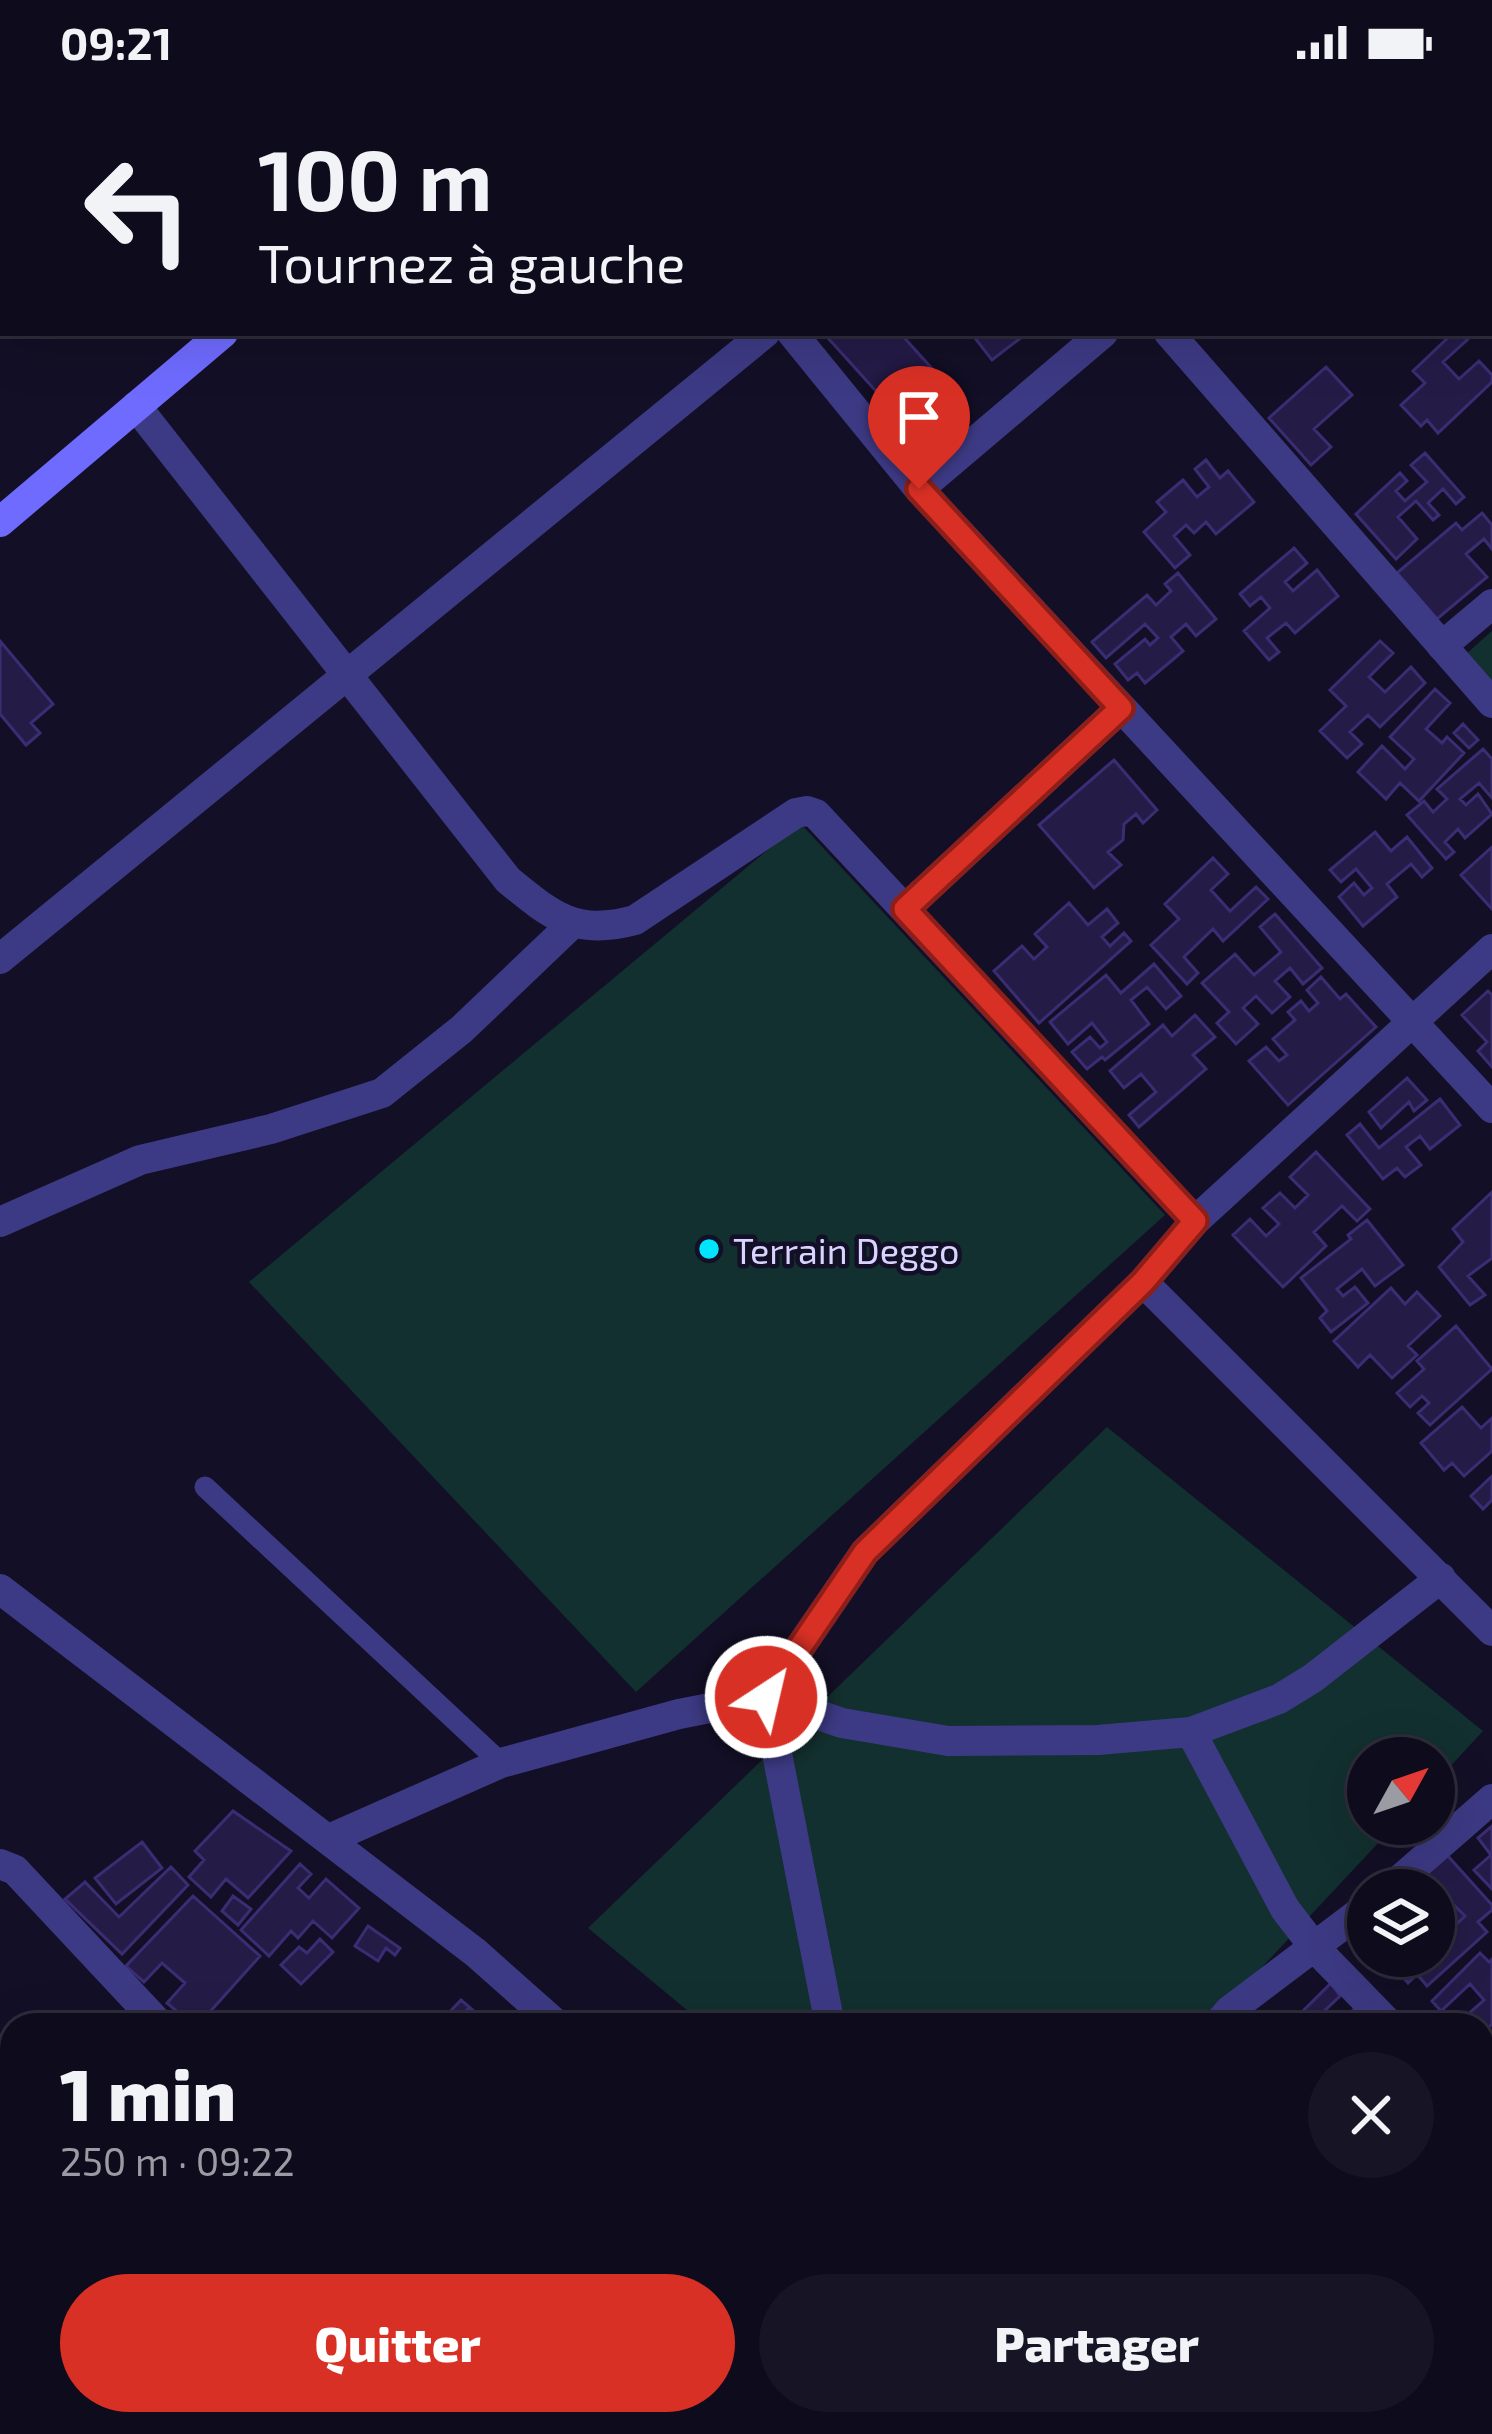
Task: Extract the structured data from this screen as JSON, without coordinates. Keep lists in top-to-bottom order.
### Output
{
  "places": ["Terrain Deggo"],
  "north": "top right",
  "page": {
    "status": "09:21",
    "turn": ["100 m", "Tournez à gauche"],
    "heading": ["1 min", "250 m · 09:22"],
    "buttons": ["Quitter", "Partager"]
  }
}
